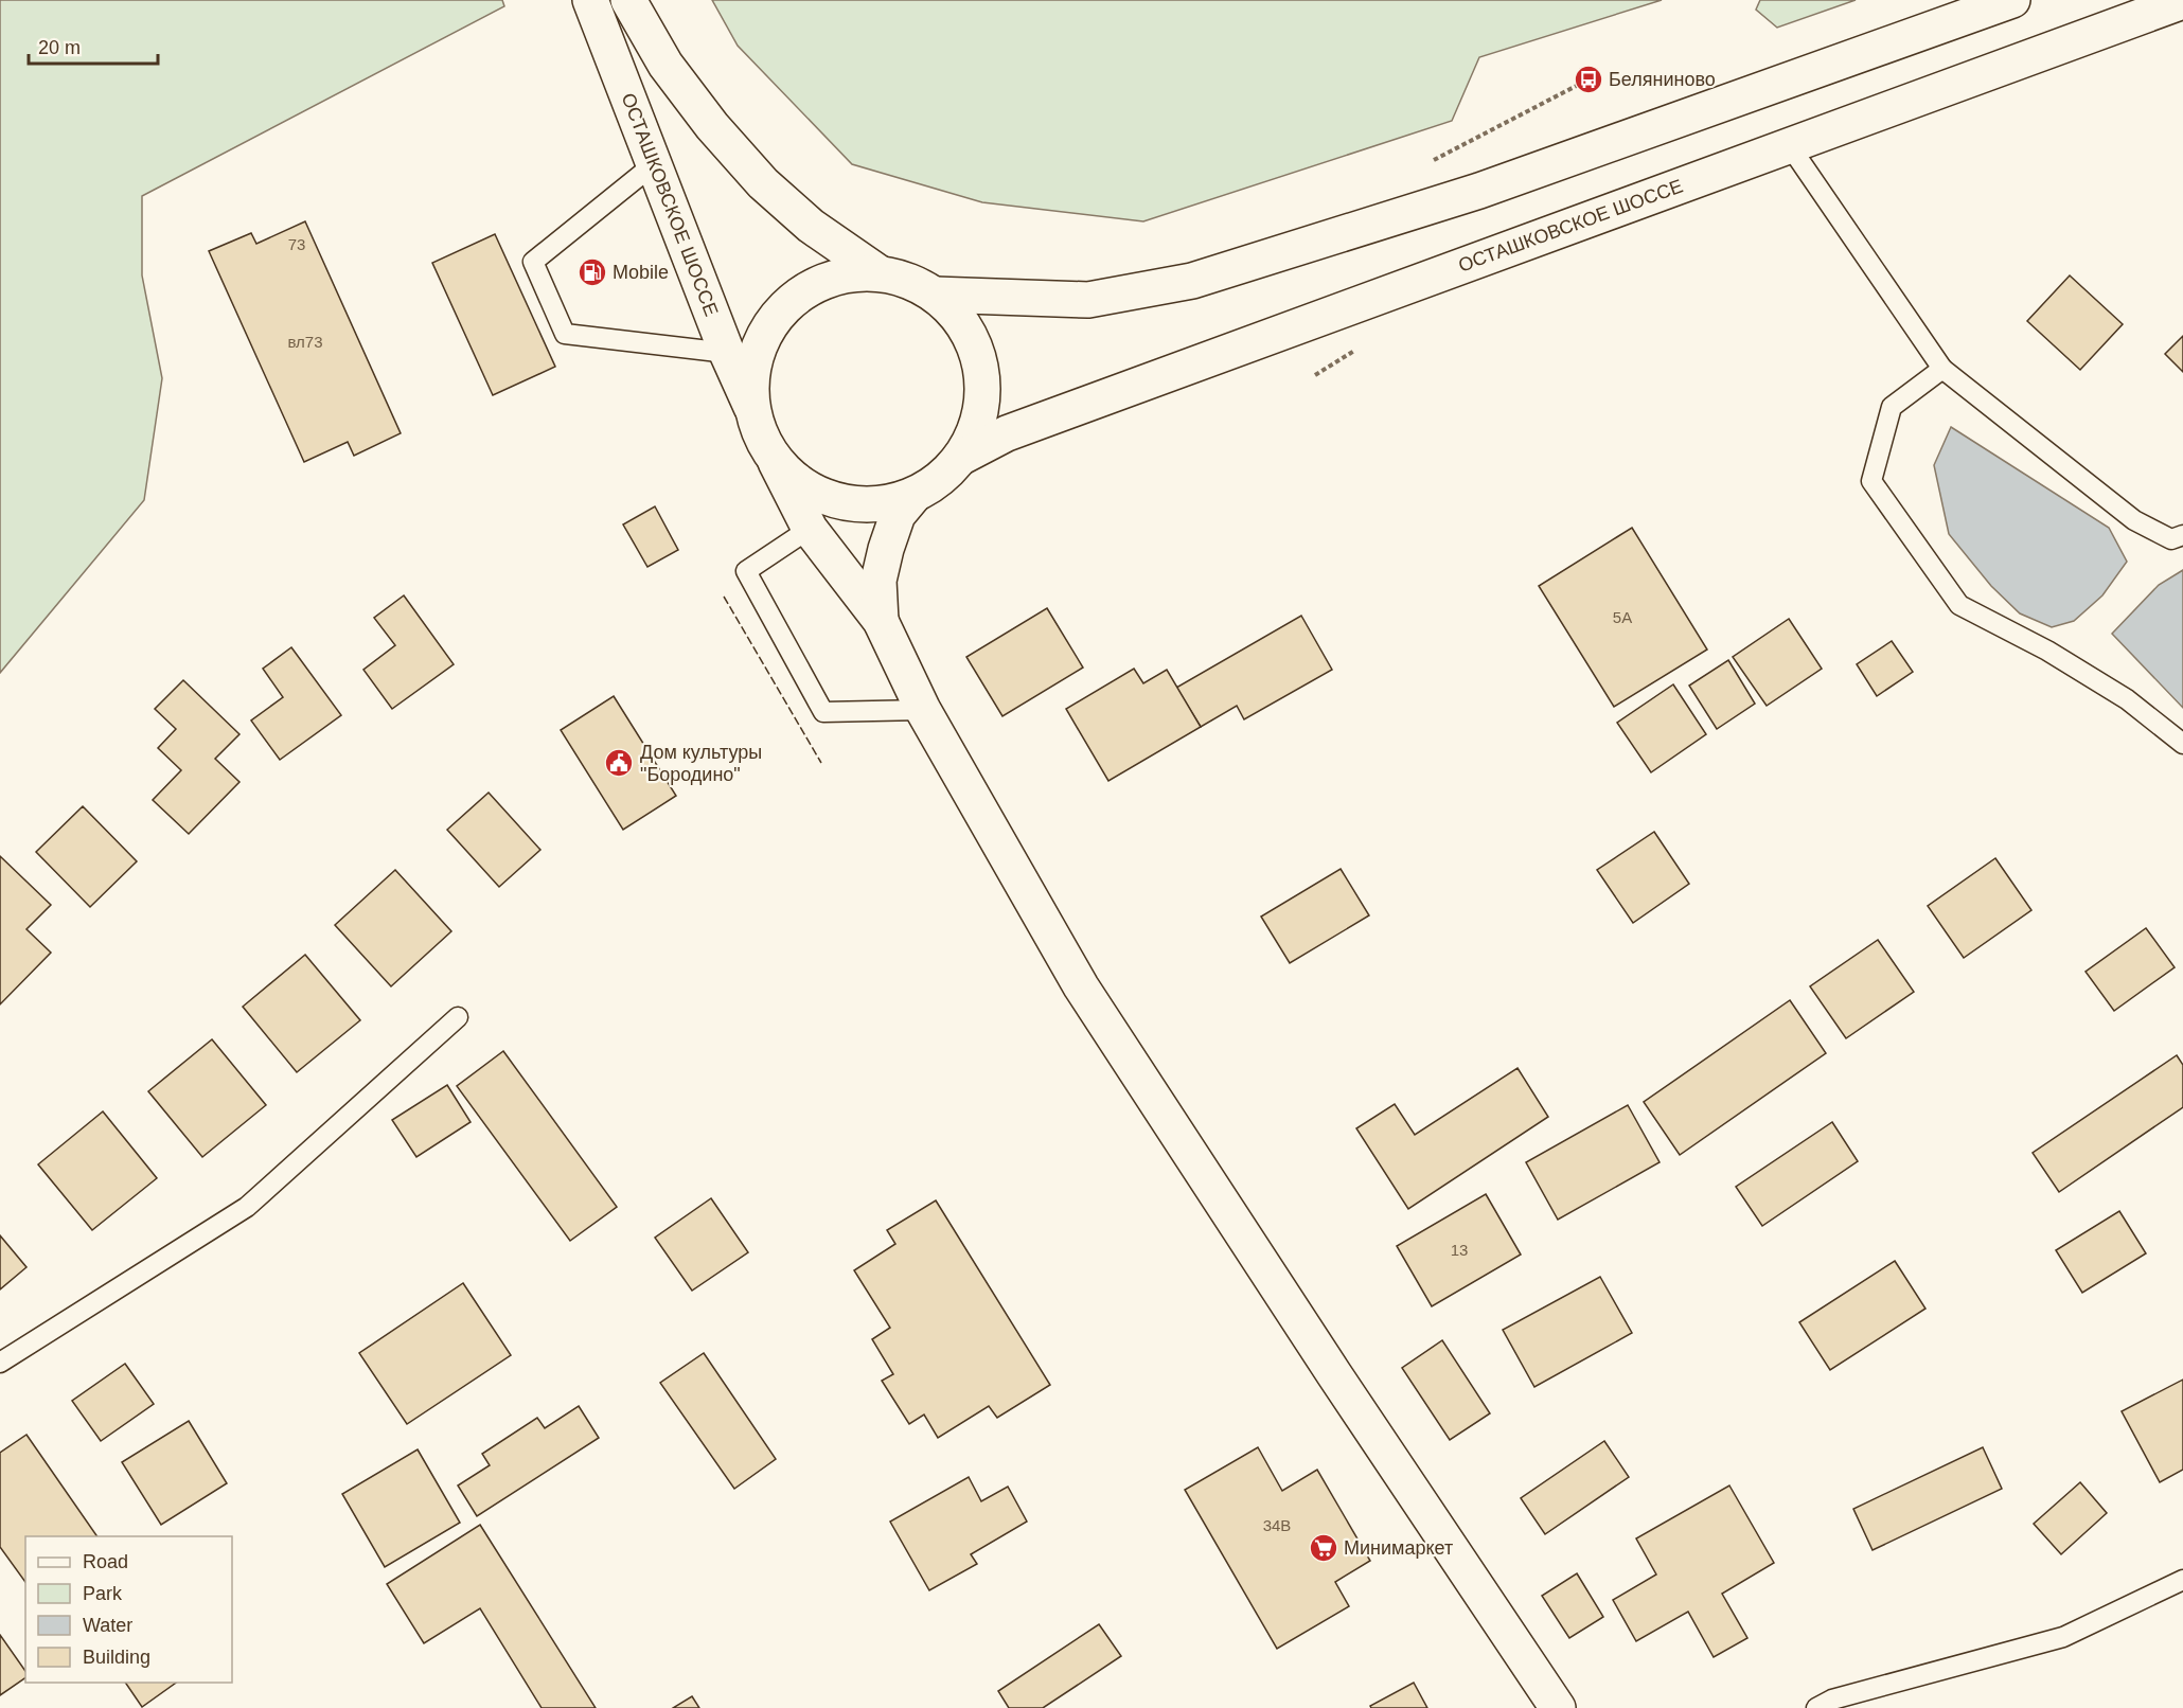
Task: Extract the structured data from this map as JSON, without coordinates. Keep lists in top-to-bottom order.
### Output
{
  "streets": {
    "street": ["ОСТАШКОВСКОЕ ШОССЕ"]
  },
  "places": {
    "bus stop": ["Беляниново"],
    "fuel station": ["Mobile"],
    "public building": ["Дом культуры \"Бородино\""],
    "supermarket": ["Минимаркет"]
  },
  "house_numbers": [
    "73",
    "вл73",
    "5А",
    "13",
    "34В"
  ],
  "legend": [
    "Road",
    "Park",
    "Water",
    "Building"
  ],
  "scale_bar": "20 m"
}
